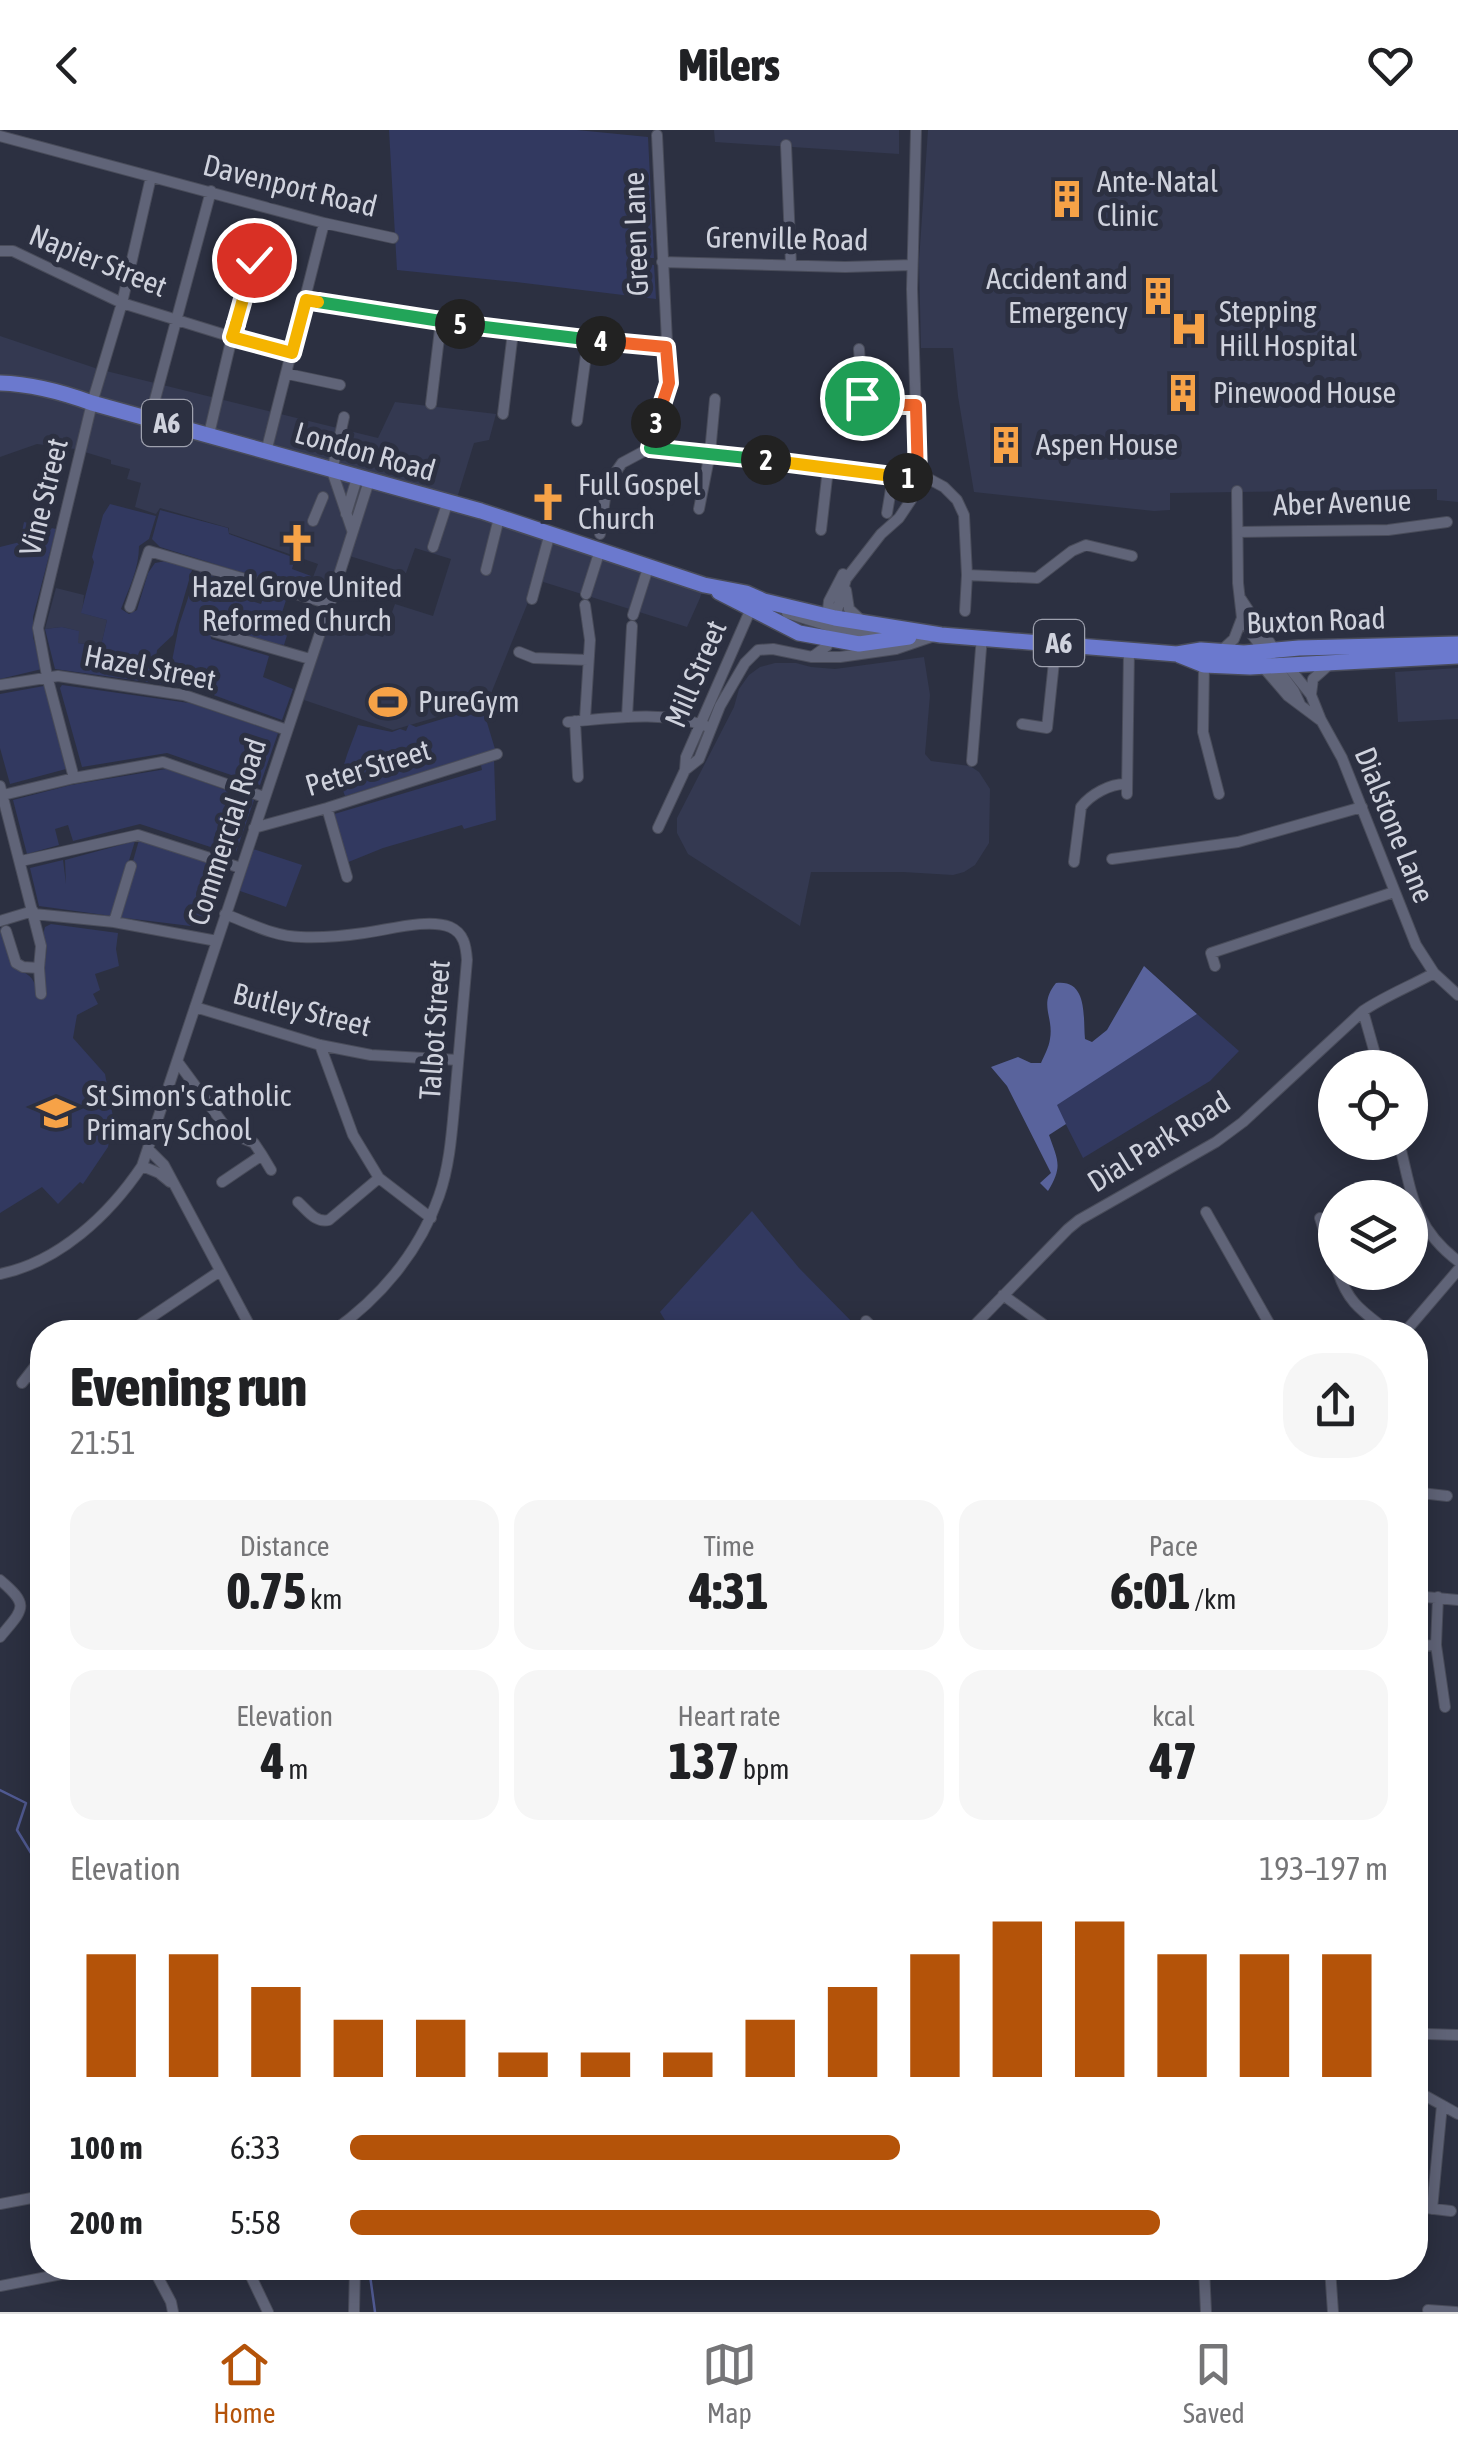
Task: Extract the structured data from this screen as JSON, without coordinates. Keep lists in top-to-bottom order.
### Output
{
  "streets": {
    "highway": ["A6", "London Road", "Buxton Road"],
    "street": [
      "Davenport Road",
      "Green Lane",
      "Grenville Road",
      "Napier Street",
      "Vine Street",
      "Aber Avenue",
      "Hazel Street",
      "Mill Street",
      "Peter Street",
      "Dialstone Lane",
      "Commercial Road",
      "Butley Street",
      "Talbot Street",
      "Dial Park Road"
    ]
  },
  "crossings": [
    ["Davenport Road", "Vine Street"],
    ["Green Lane", "Grenville Road"],
    ["Napier Street", "Vine Street"],
    ["London Road", "Vine Street"],
    ["London Road", "Buxton Road"],
    ["London Road", "Mill Street"],
    ["London Road", "Commercial Road"],
    ["Vine Street", "Hazel Street"],
    ["Buxton Road", "Mill Street"],
    ["Buxton Road", "Dialstone Lane"],
    ["Hazel Street", "Commercial Road"],
    ["Peter Street", "Commercial Road"],
    ["Dialstone Lane", "Dial Park Road"],
    ["Commercial Road", "Butley Street"],
    ["Commercial Road", "Talbot Street"],
    ["Butley Street", "Talbot Street"]
  ],
  "places": {
    "building": [
      "Ante-Natal Clinic",
      "Accident and Emergency",
      "Pinewood House",
      "Aspen House"
    ],
    "hospital": ["Stepping Hill Hospital"],
    "church": ["Full Gospel Church", "Hazel Grove United Reformed Church"],
    "sports": ["PureGym"],
    "school or university": ["St Simon's Catholic Primary School"]
  },
  "page": {
    "header": "Milers",
    "pins": [
      "5",
      "4",
      "3",
      "2",
      "1"
    ],
    "heading": ["Evening run", "21:51"],
    "stats": [
      ["Distance", "0.75 km"],
      ["Time", "4:31"],
      ["Pace", "6:01 /km"],
      ["Elevation", "4 m"],
      ["Heart rate", "137 bpm"],
      ["kcal", "47"]
    ],
    "chart": ["Elevation", "193–197 m"],
    "list": [
      {
        "name": "100 m",
        "note": "6:33"
      },
      {
        "name": "200 m",
        "note": "5:58"
      }
    ],
    "tabs": ["Home", "Map", "Saved"]
  }
}
